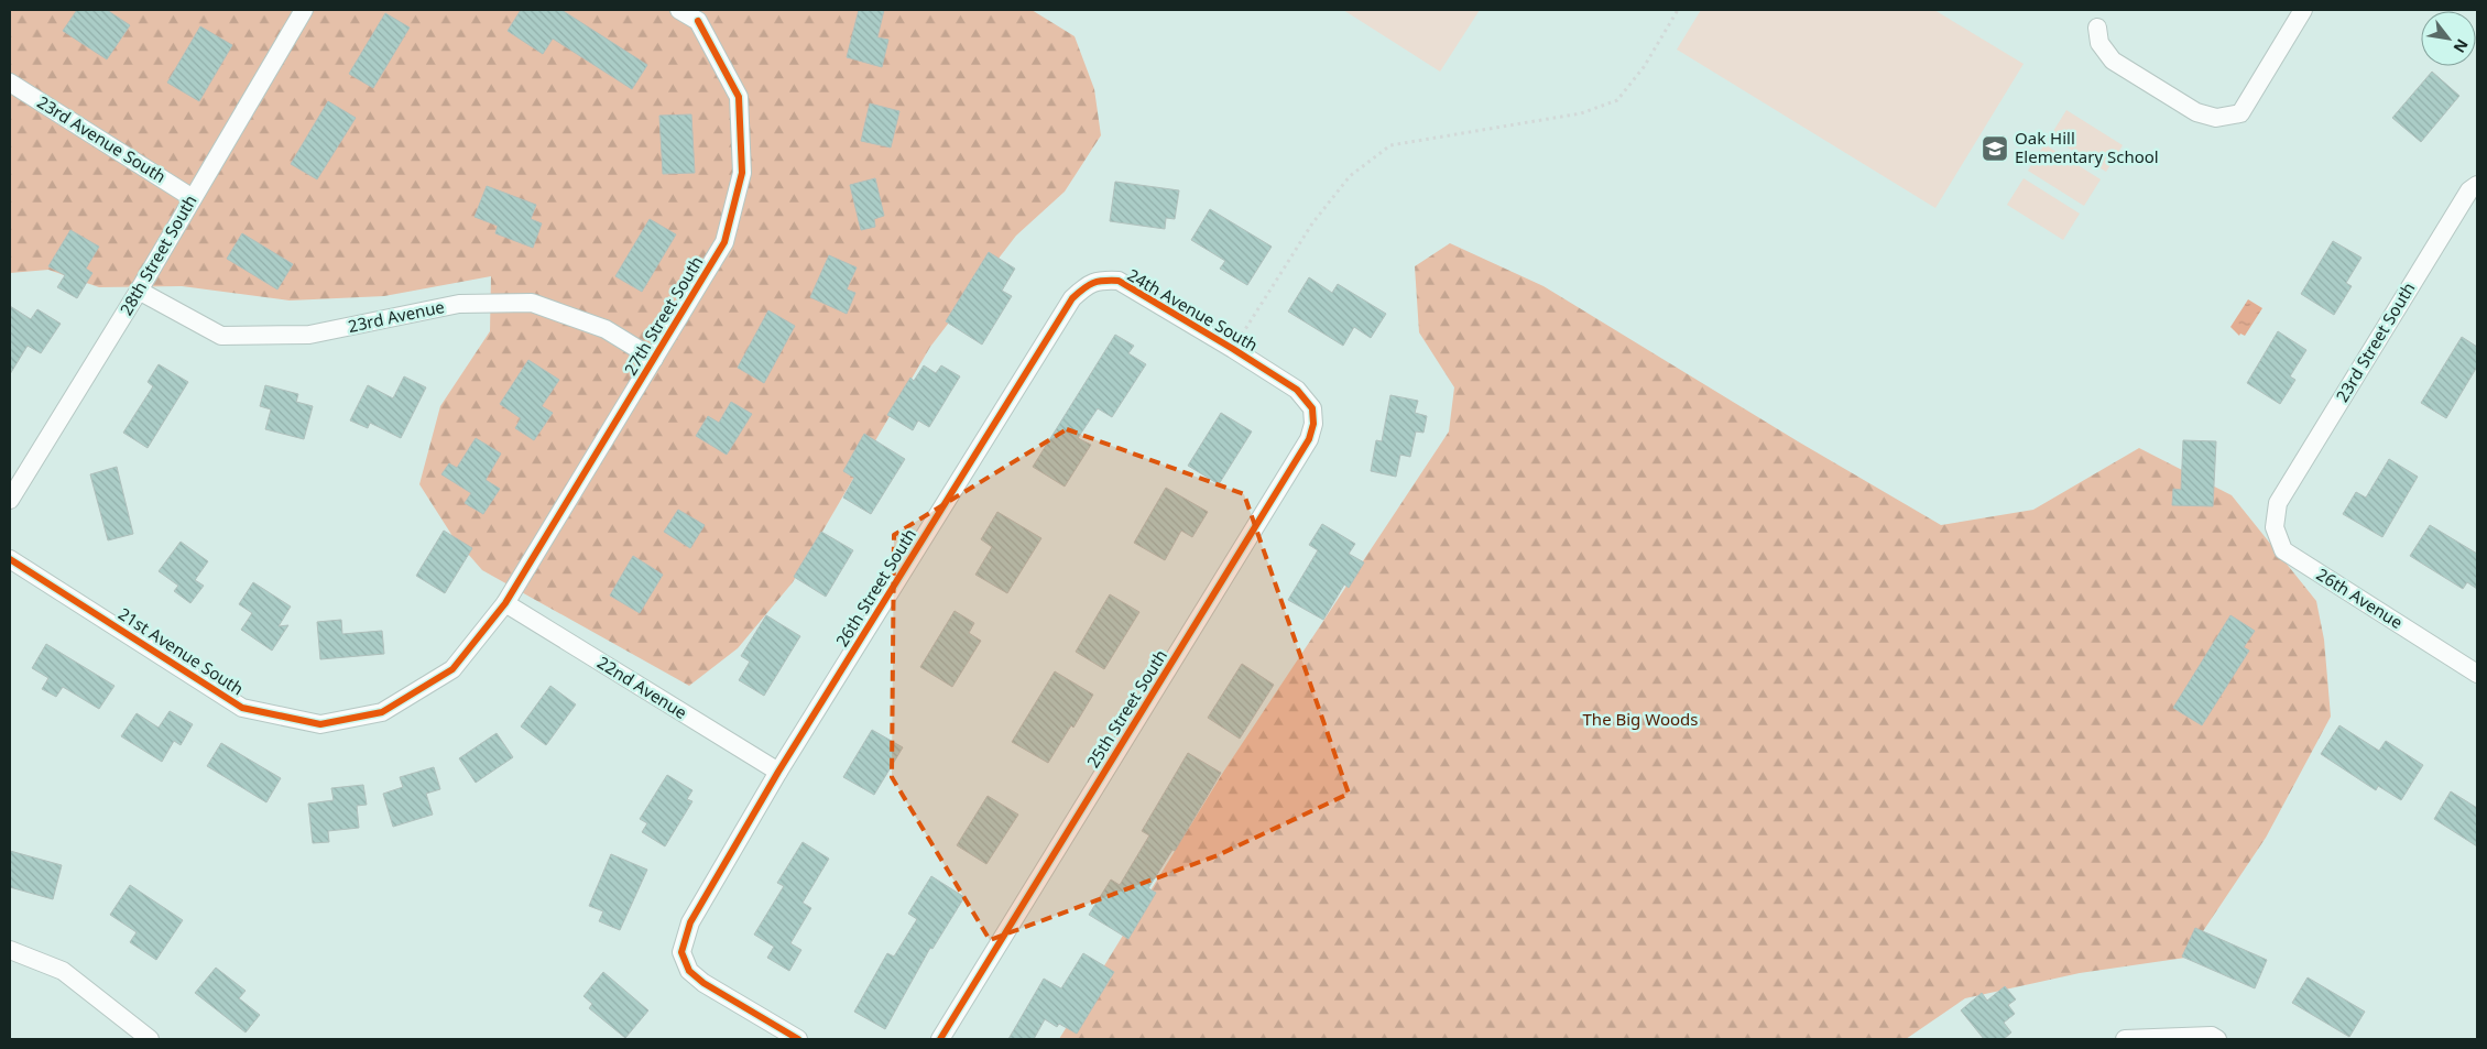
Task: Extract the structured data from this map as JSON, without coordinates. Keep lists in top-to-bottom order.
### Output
{
  "streets": {
    "street": [
      "23rd Avenue South",
      "28th Street South",
      "24th Avenue South",
      "27th Street South",
      "23rd Avenue",
      "23rd Street South",
      "26th Street South",
      "26th Avenue",
      "21st Avenue South",
      "22nd Avenue",
      "25th Street South"
    ]
  },
  "crossings": [
    ["23rd Avenue South", "28th Street South"],
    ["28th Street South", "23rd Avenue"],
    ["24th Avenue South", "26th Street South"],
    ["24th Avenue South", "25th Street South"],
    ["27th Street South", "23rd Avenue"],
    ["27th Street South", "21st Avenue South"],
    ["27th Street South", "22nd Avenue"],
    ["23rd Street South", "26th Avenue"],
    ["26th Street South", "22nd Avenue"],
    ["21st Avenue South", "22nd Avenue"]
  ],
  "parks": ["The Big Woods"],
  "places": {
    "school or university": ["Oak Hill Elementary School"]
  },
  "north": "bottom right"
}
